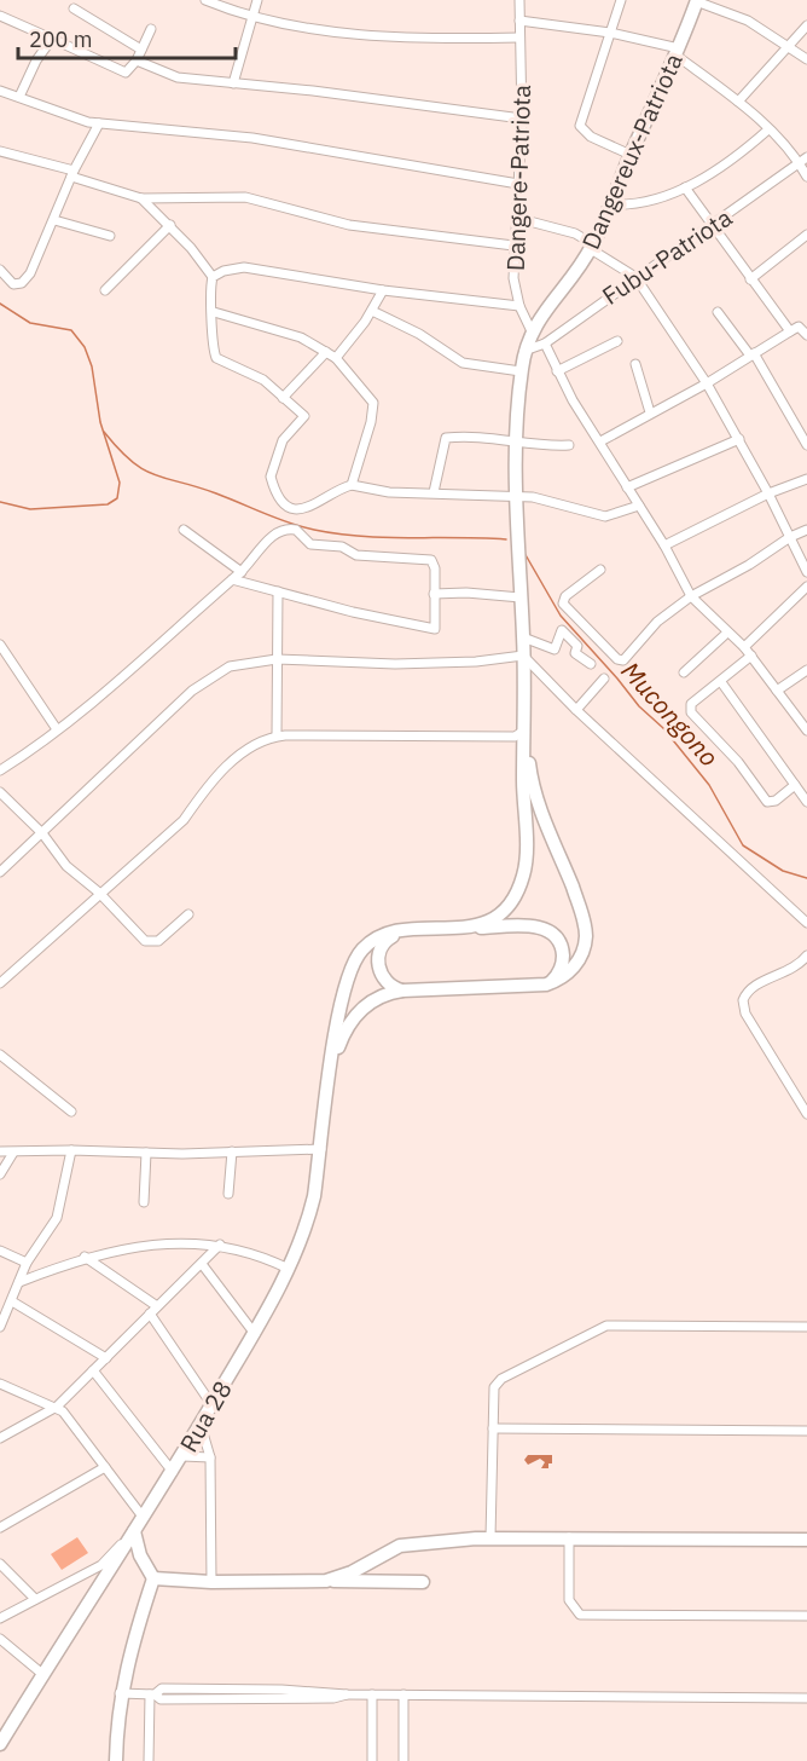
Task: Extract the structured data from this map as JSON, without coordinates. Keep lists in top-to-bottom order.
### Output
{
  "streets": {
    "street": [
      "Dangereux-Patriota",
      "Dangere-Patriota",
      "Fubu-Patriota",
      "Rua 28"
    ]
  },
  "crossings": [
    ["Dangereux-Patriota", "Dangere-Patriota"]
  ],
  "water": ["Mucongono"],
  "scale_bar": "200 m"
}
